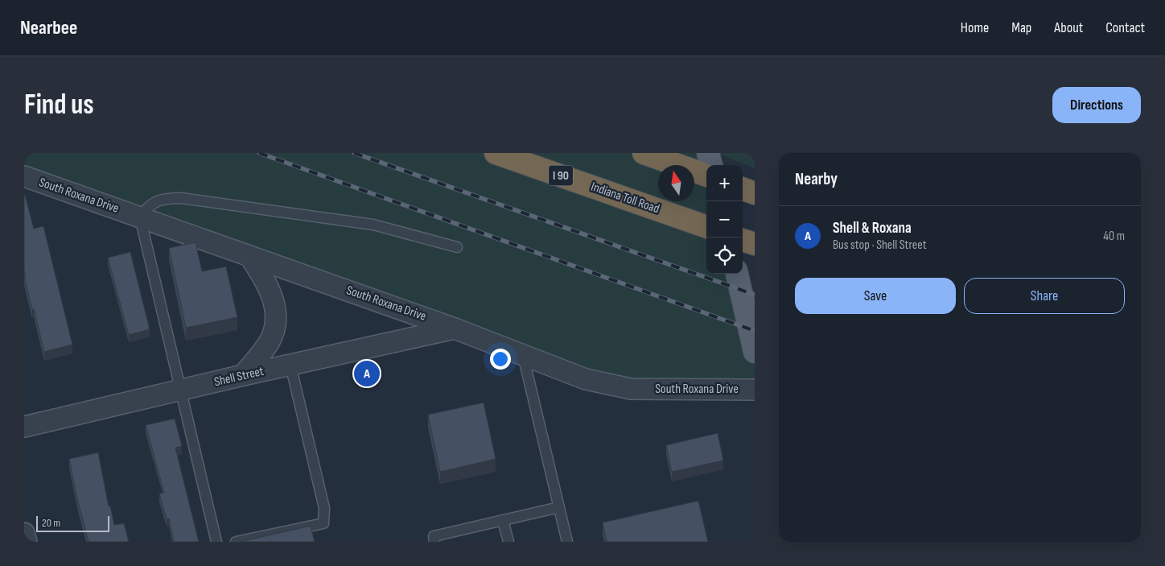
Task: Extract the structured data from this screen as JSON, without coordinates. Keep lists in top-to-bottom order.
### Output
{
  "streets": {
    "highway": ["I 90", "Indiana Toll Road"],
    "street": ["South Roxana Drive", "Shell Street"]
  },
  "crossings": [
    ["South Roxana Drive", "Shell Street"]
  ],
  "scale_bar": "20 m",
  "north": "top",
  "page": {
    "header": "Nearbee",
    "nav": [
      "Home",
      "Map",
      "About",
      "Contact"
    ],
    "buttons": [
      "Directions",
      ["Save", "Share"]
    ],
    "title": "Find us",
    "heading": "Nearby",
    "map_buttons": ["+", "−"],
    "list": [
      {
        "mark": "A",
        "name": "Shell & Roxana",
        "note": "Bus stop · Shell Street",
        "value": "40 m"
      }
    ],
    "pins": "A",
    "scale": "20 m"
  }
}
